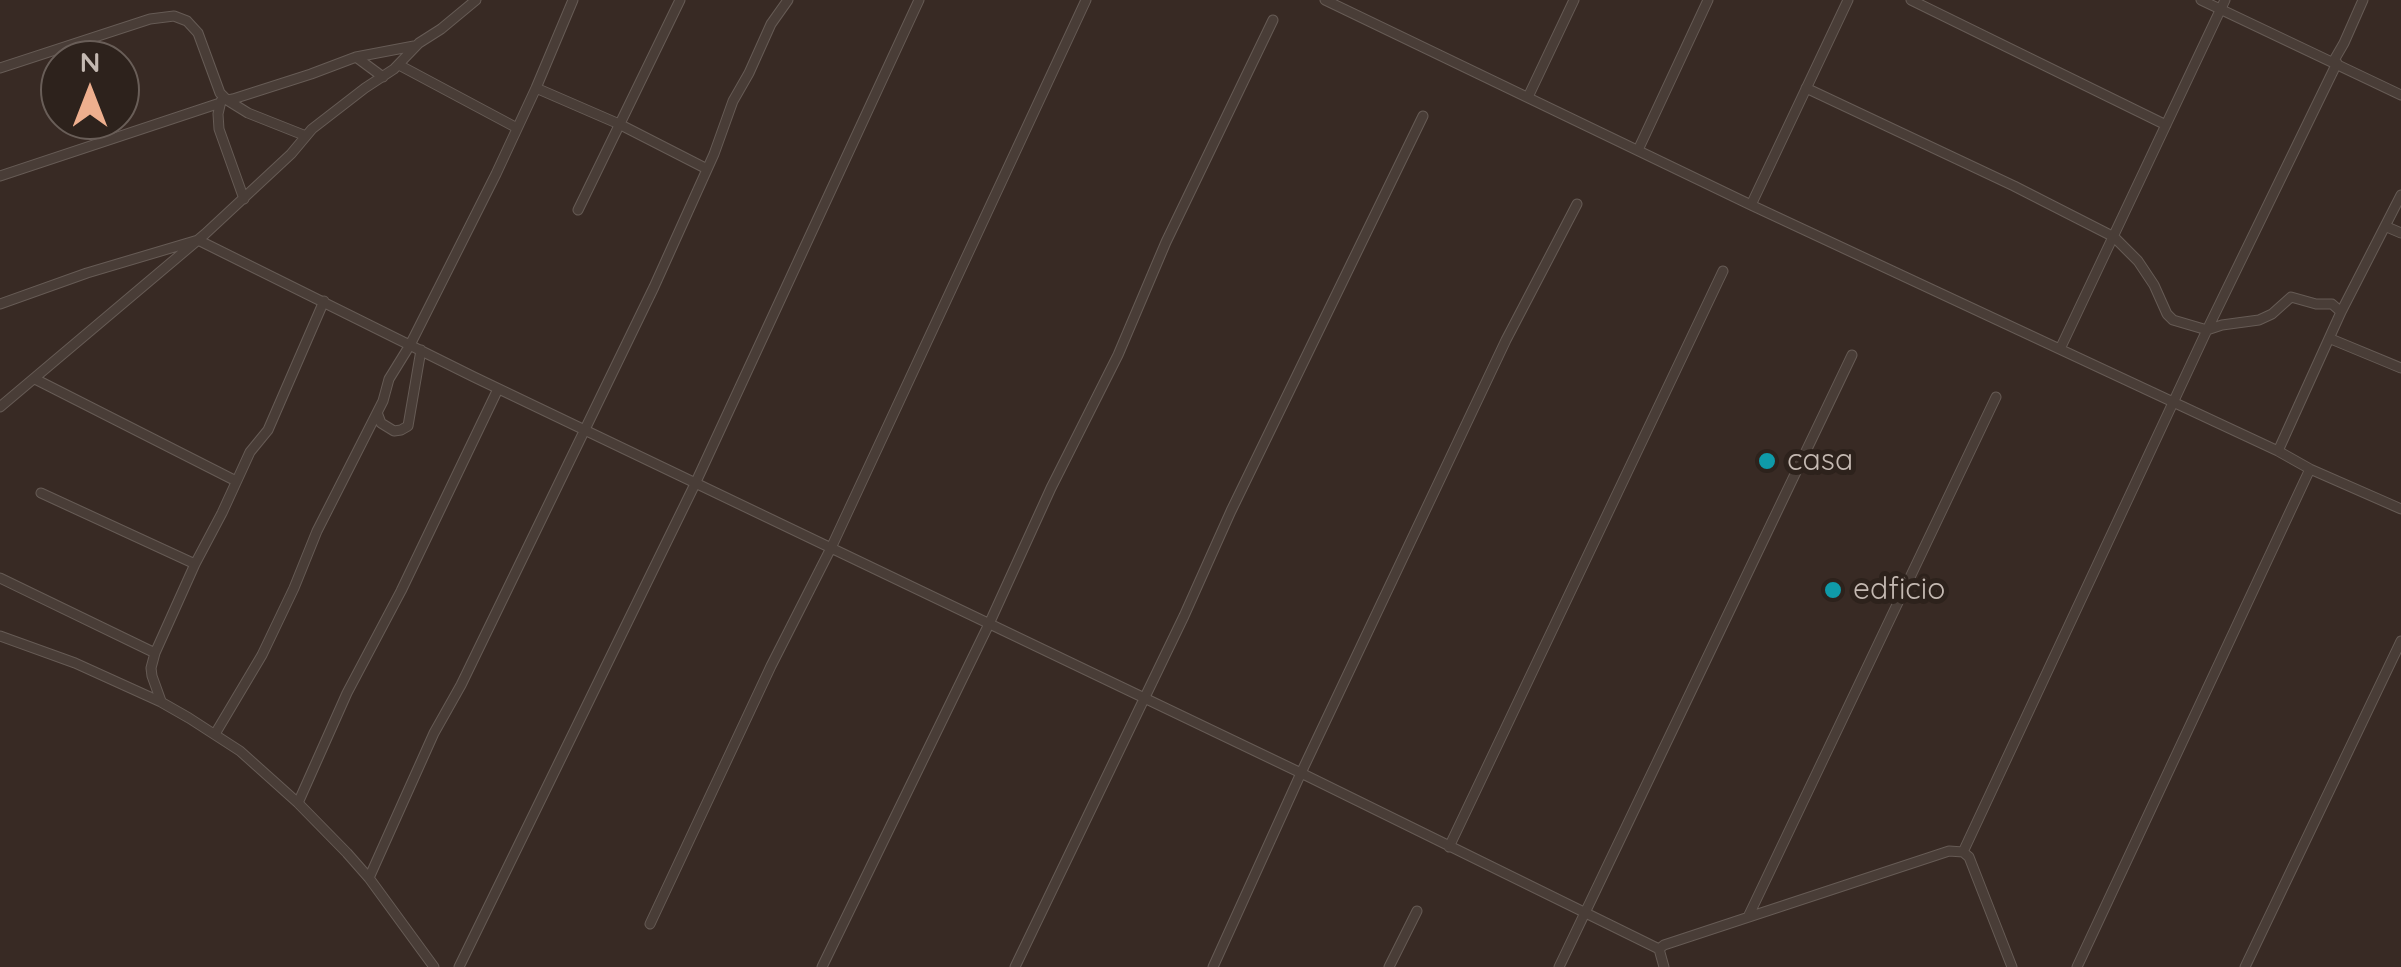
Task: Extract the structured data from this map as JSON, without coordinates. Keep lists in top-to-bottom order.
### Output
{
  "places": ["casa", "edficio"],
  "north": "top"
}
